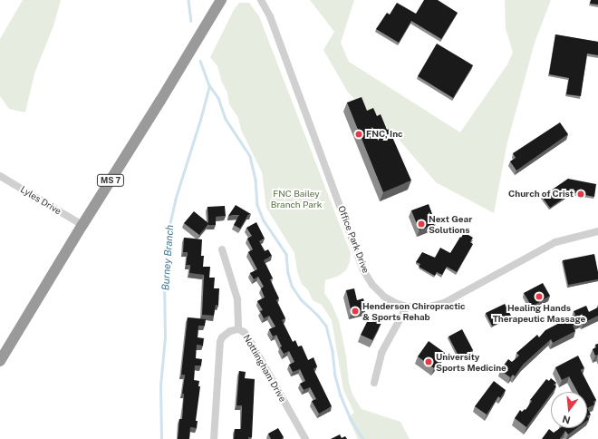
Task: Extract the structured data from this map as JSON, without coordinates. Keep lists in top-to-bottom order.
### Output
{
  "streets": {
    "highway": ["MS 7"],
    "street": ["Lyles Drive", "Office Park Drive", "Nottiingham Drive"]
  },
  "crossings": [
    ["MS 7", "Lyles Drive"]
  ],
  "water": ["Burney Branch"],
  "parks": ["FNC Bailey Branch Park"],
  "places": [
    "FNC, Inc",
    "Church of Crist",
    "Next Gear Solutions",
    "Healing Hands Therapeutic Massage",
    "Henderson Chiropractic & Sports Rehab",
    "University Sports Medicine"
  ],
  "north": "bottom"
}
